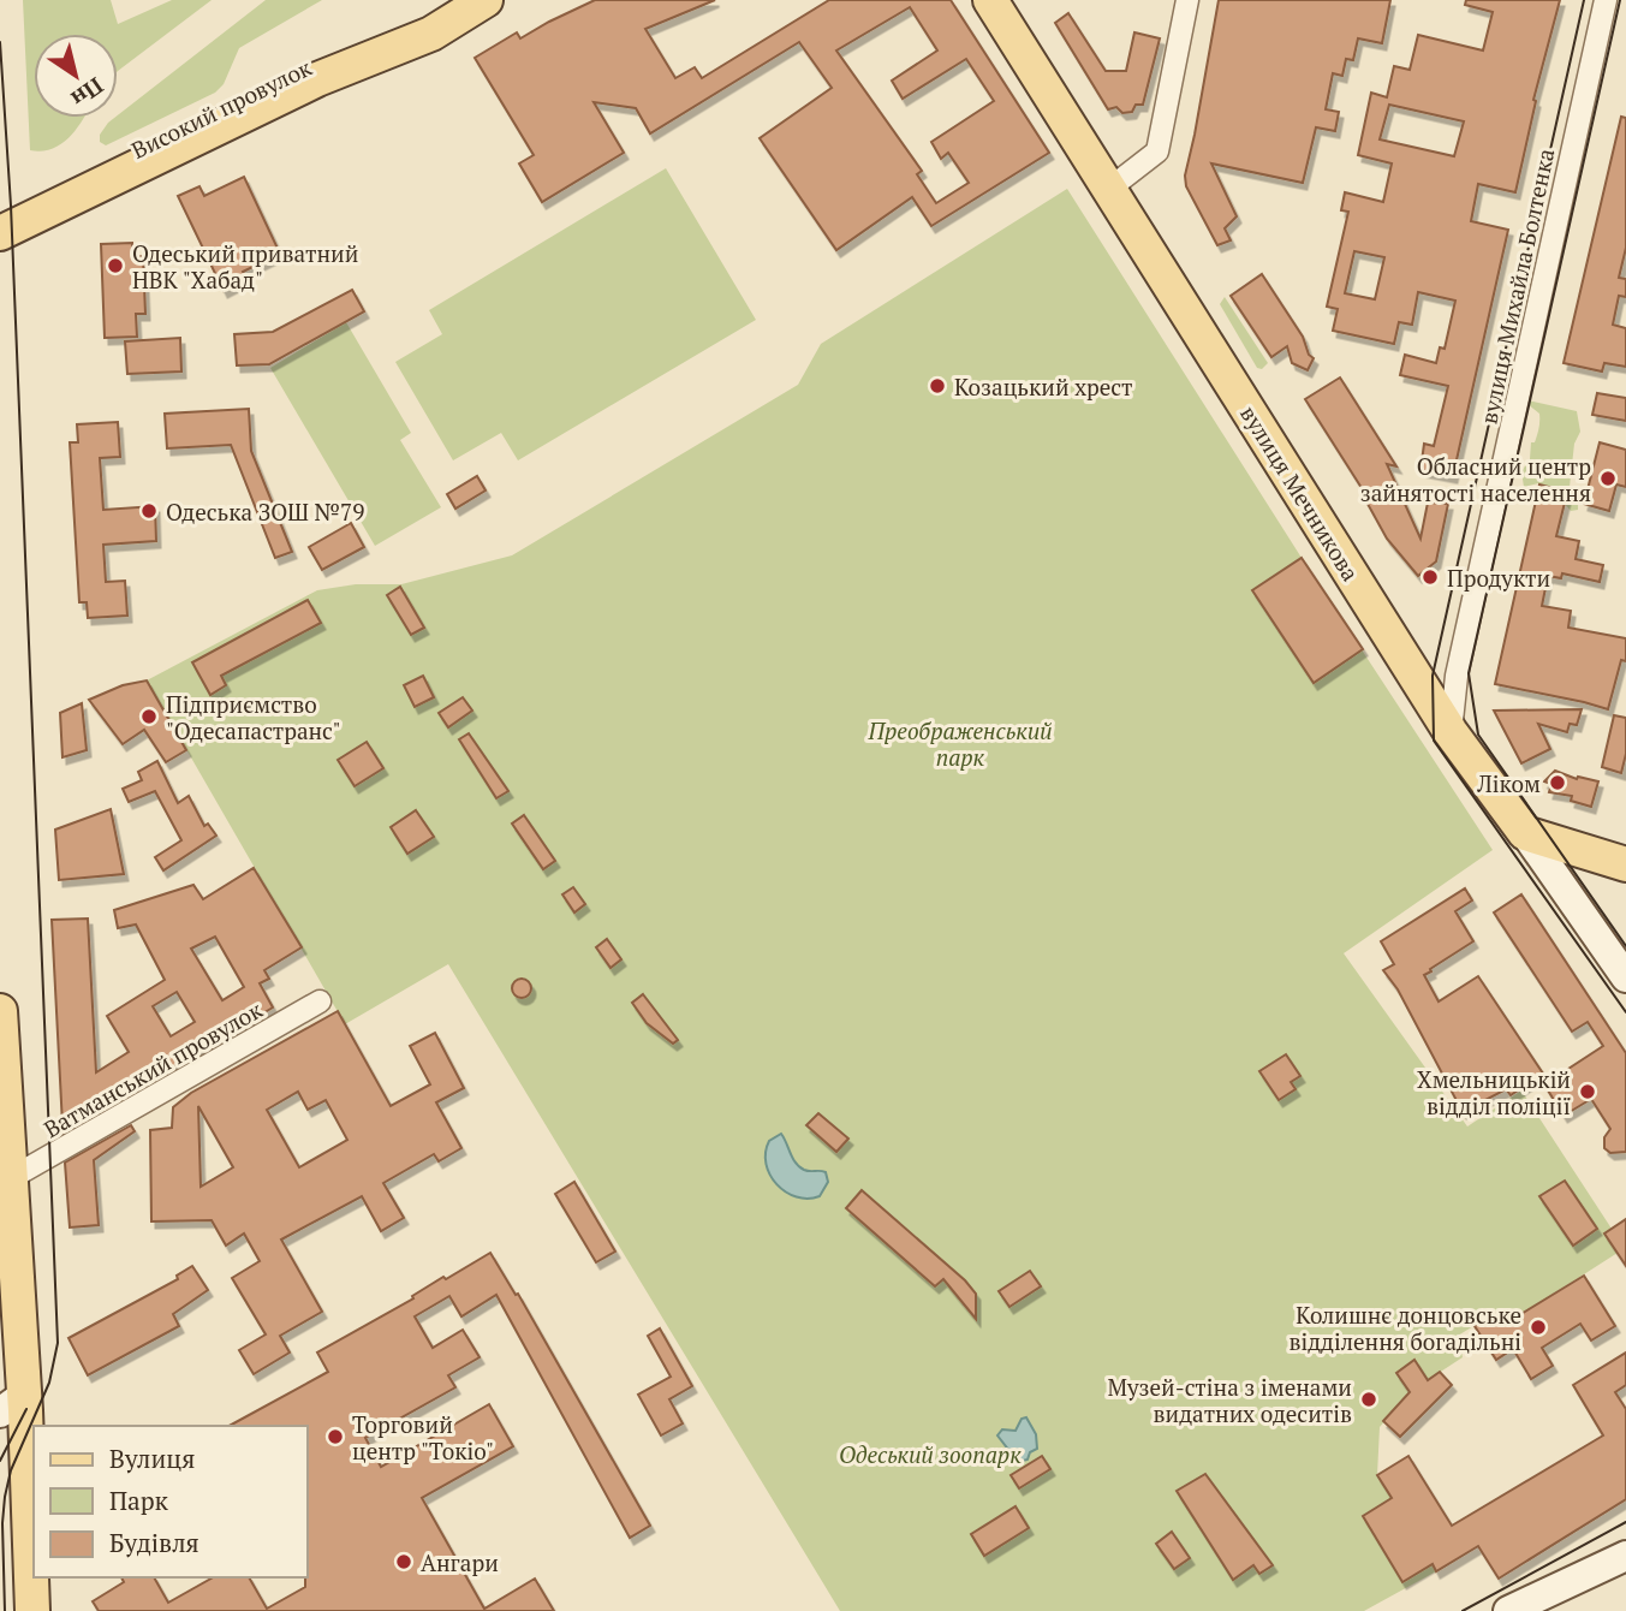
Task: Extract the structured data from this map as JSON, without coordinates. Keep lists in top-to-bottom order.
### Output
{
  "streets": {
    "main road": ["Високий провулок", "вулиця Мечникова"],
    "street": ["вулиця Михайла Болтенка", "Ватманський провулок"]
  },
  "crossings": [
    ["вулиця Михайла Болтенка", "вулиця Мечникова"]
  ],
  "parks": ["Преображенський парк", "Одеський зоопарк"],
  "places": [
    "Одеський приватний НВК \"Хабад\"",
    "Козацький хрест",
    "Обласний центр зайнятості населення",
    "Одеська ЗОШ №79",
    "Продукти",
    "Підприємство \"Одесапастранс\"",
    "Ліком",
    "Хмельницькій відділ поліції",
    "Колишнє донцовське відділення богадільні",
    "Музей-стіна з іменами видатних одеситів",
    "Торговий центр \"Токіо\"",
    "Ангари"
  ],
  "legend": ["Вулиця", "Парк", "Будівля"],
  "north": "bottom right"
}
